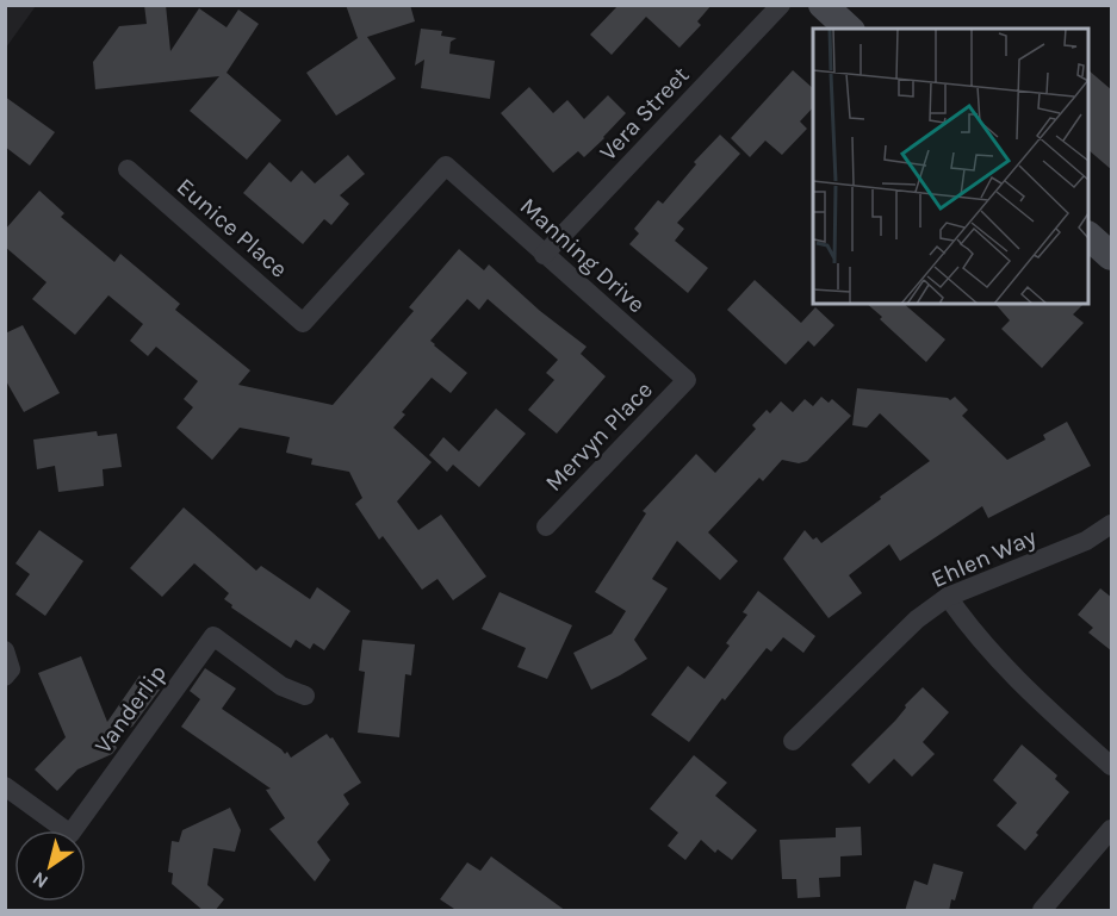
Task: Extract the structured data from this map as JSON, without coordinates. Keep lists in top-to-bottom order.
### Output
{
  "streets": {
    "street": [
      "Vera Street",
      "Eunice Place",
      "Manning Drive",
      "Mervyn Place",
      "Ehlen Way",
      "Vanderlip"
    ]
  },
  "crossings": [
    ["Vera Street", "Manning Drive"],
    ["Eunice Place", "Manning Drive"],
    ["Manning Drive", "Mervyn Place"]
  ],
  "north": "bottom left"
}
